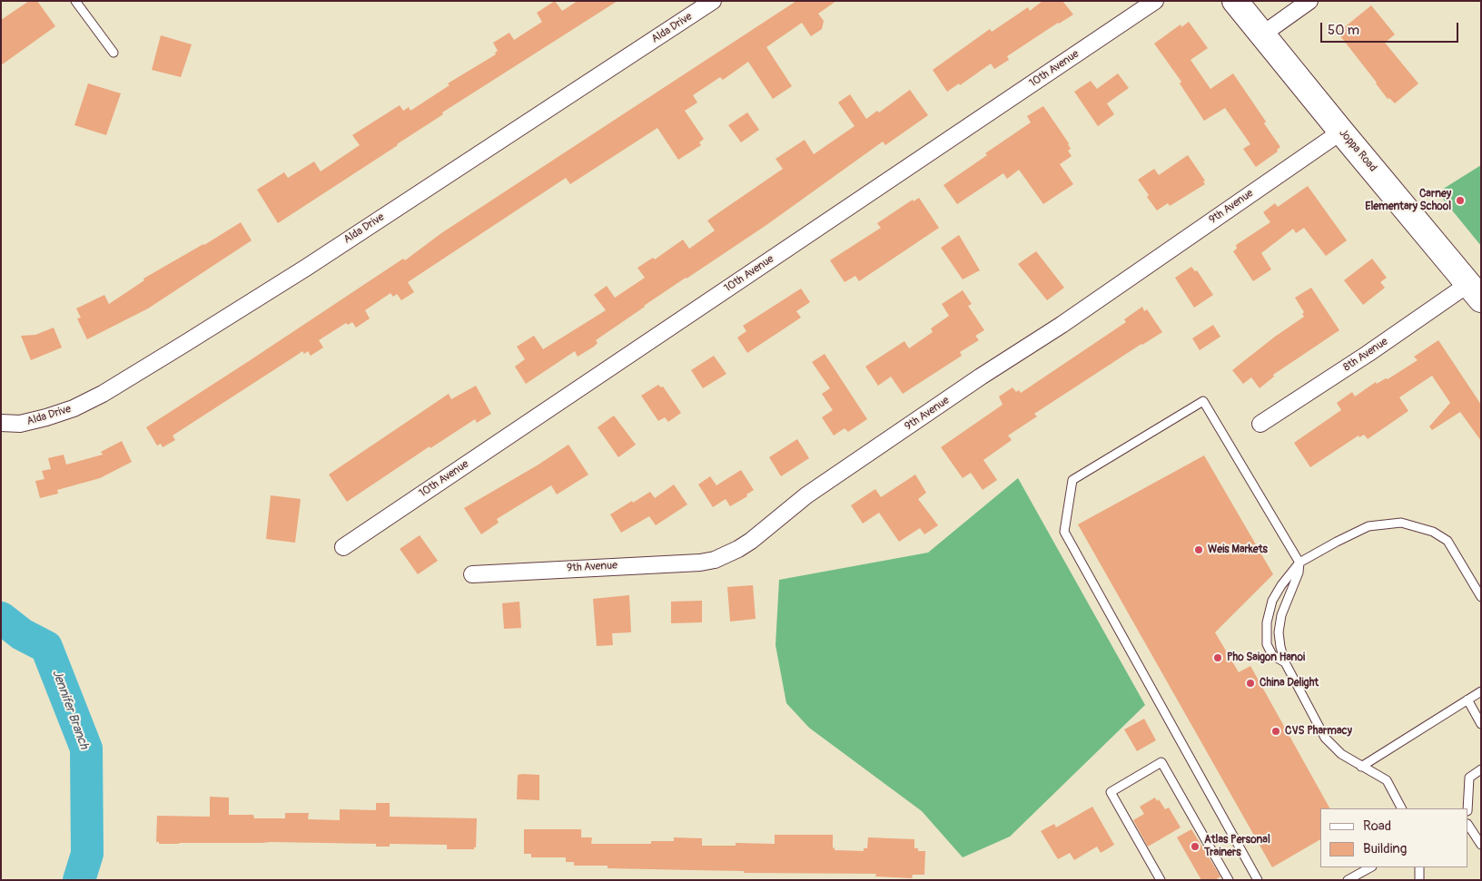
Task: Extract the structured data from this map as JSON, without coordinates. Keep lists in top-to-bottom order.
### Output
{
  "streets": {
    "main road": ["Joppa Road"],
    "street": [
      "Alda Drive",
      "10th Avenue",
      "9th Avenue",
      "8th Avenue"
    ]
  },
  "crossings": [
    ["Joppa Road", "9th Avenue"],
    ["Joppa Road", "8th Avenue"]
  ],
  "water": ["Jennifer Branch"],
  "places": [
    "Carney Elementary School",
    "Weis Markets",
    "Pho Saigon Hanoi",
    "China Delight",
    "CVS Pharmacy",
    "Atlas Personal Trainers"
  ],
  "legend": ["Road", "Building"],
  "scale_bar": "50 m"
}
